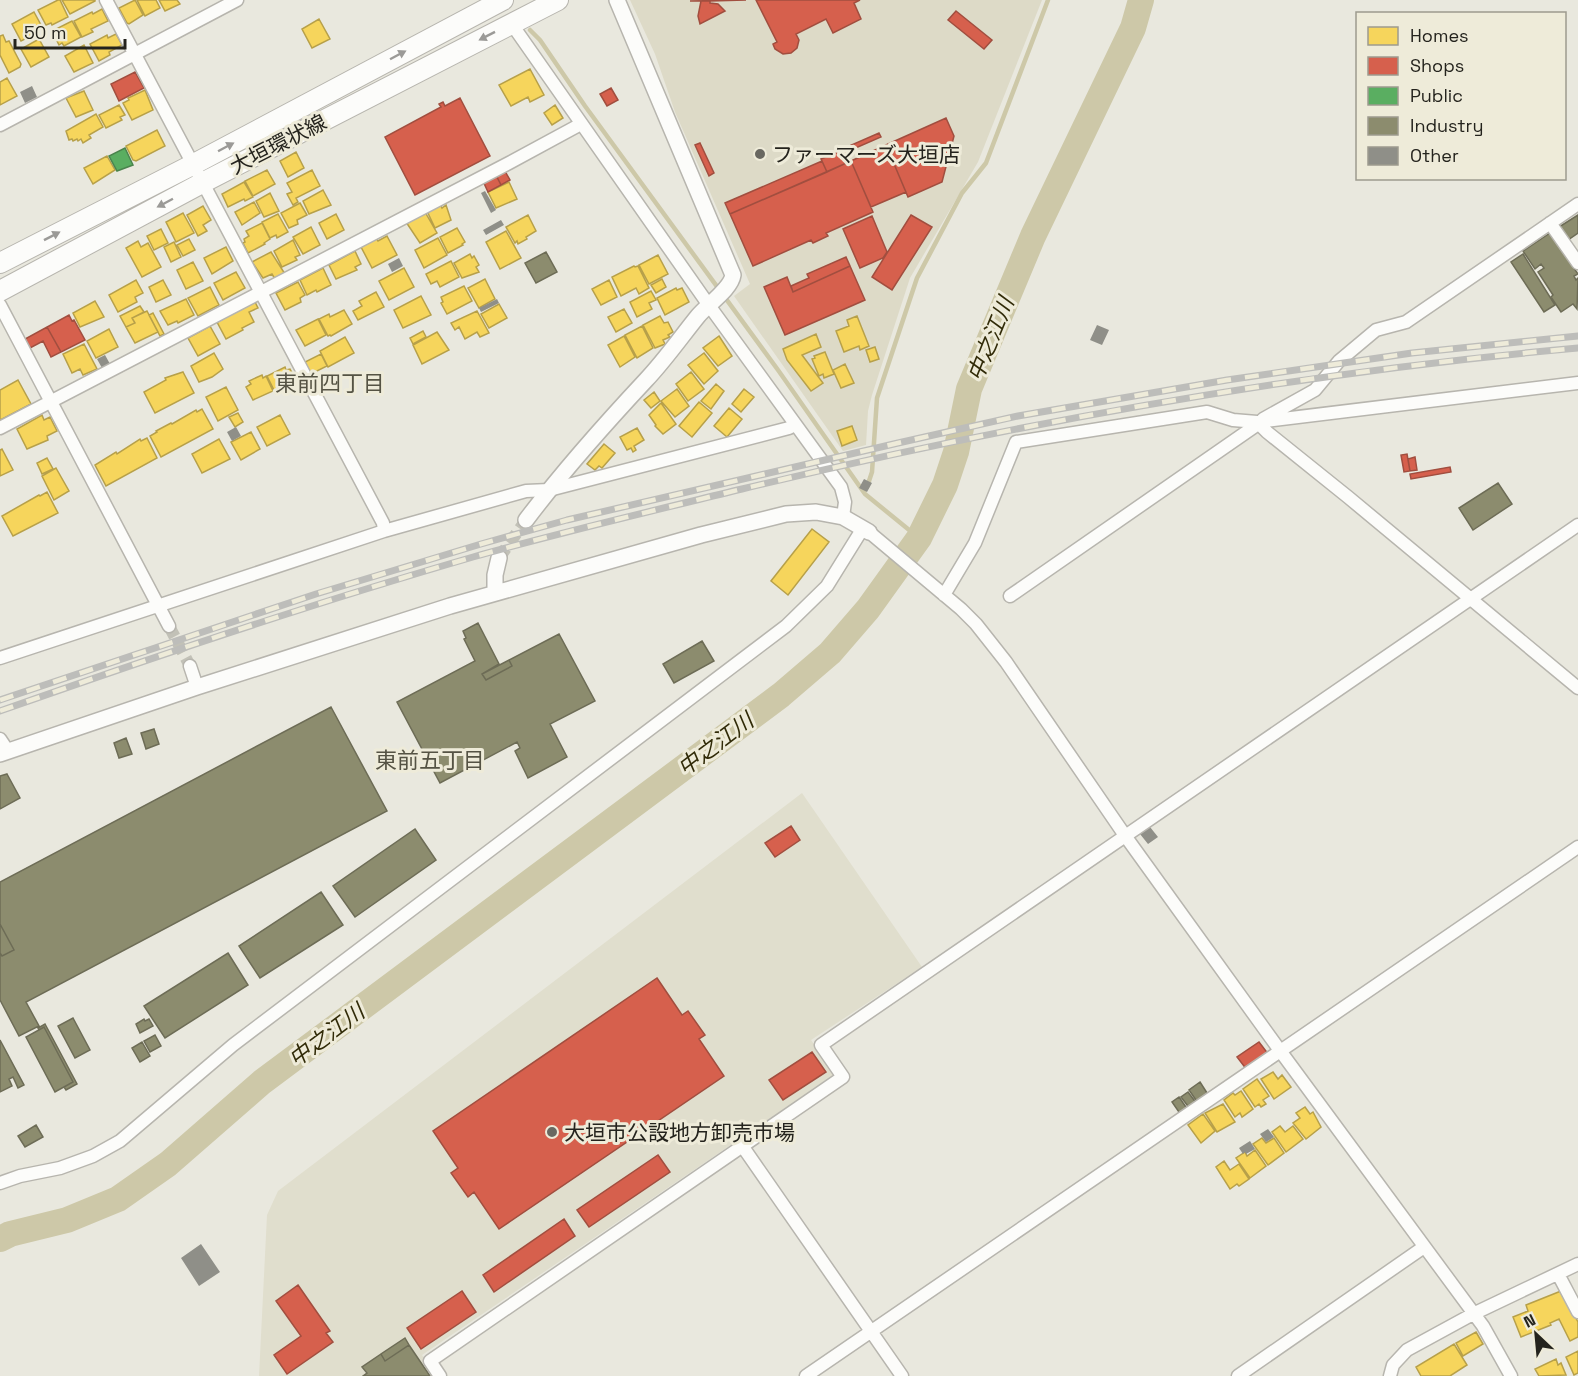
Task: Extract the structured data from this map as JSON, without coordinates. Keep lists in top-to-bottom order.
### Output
{
  "streets": {
    "main road": ["大垣環状線"]
  },
  "districts": ["東前四丁目", "東前五丁目"],
  "water": ["中之江川"],
  "places": ["ファーマーズ大垣店", "大垣市公設地方卸売市場"],
  "legend": [
    "Homes",
    "Shops",
    "Public",
    "Industry",
    "Other"
  ],
  "scale_bar": "50 m",
  "north": "top left"
}
